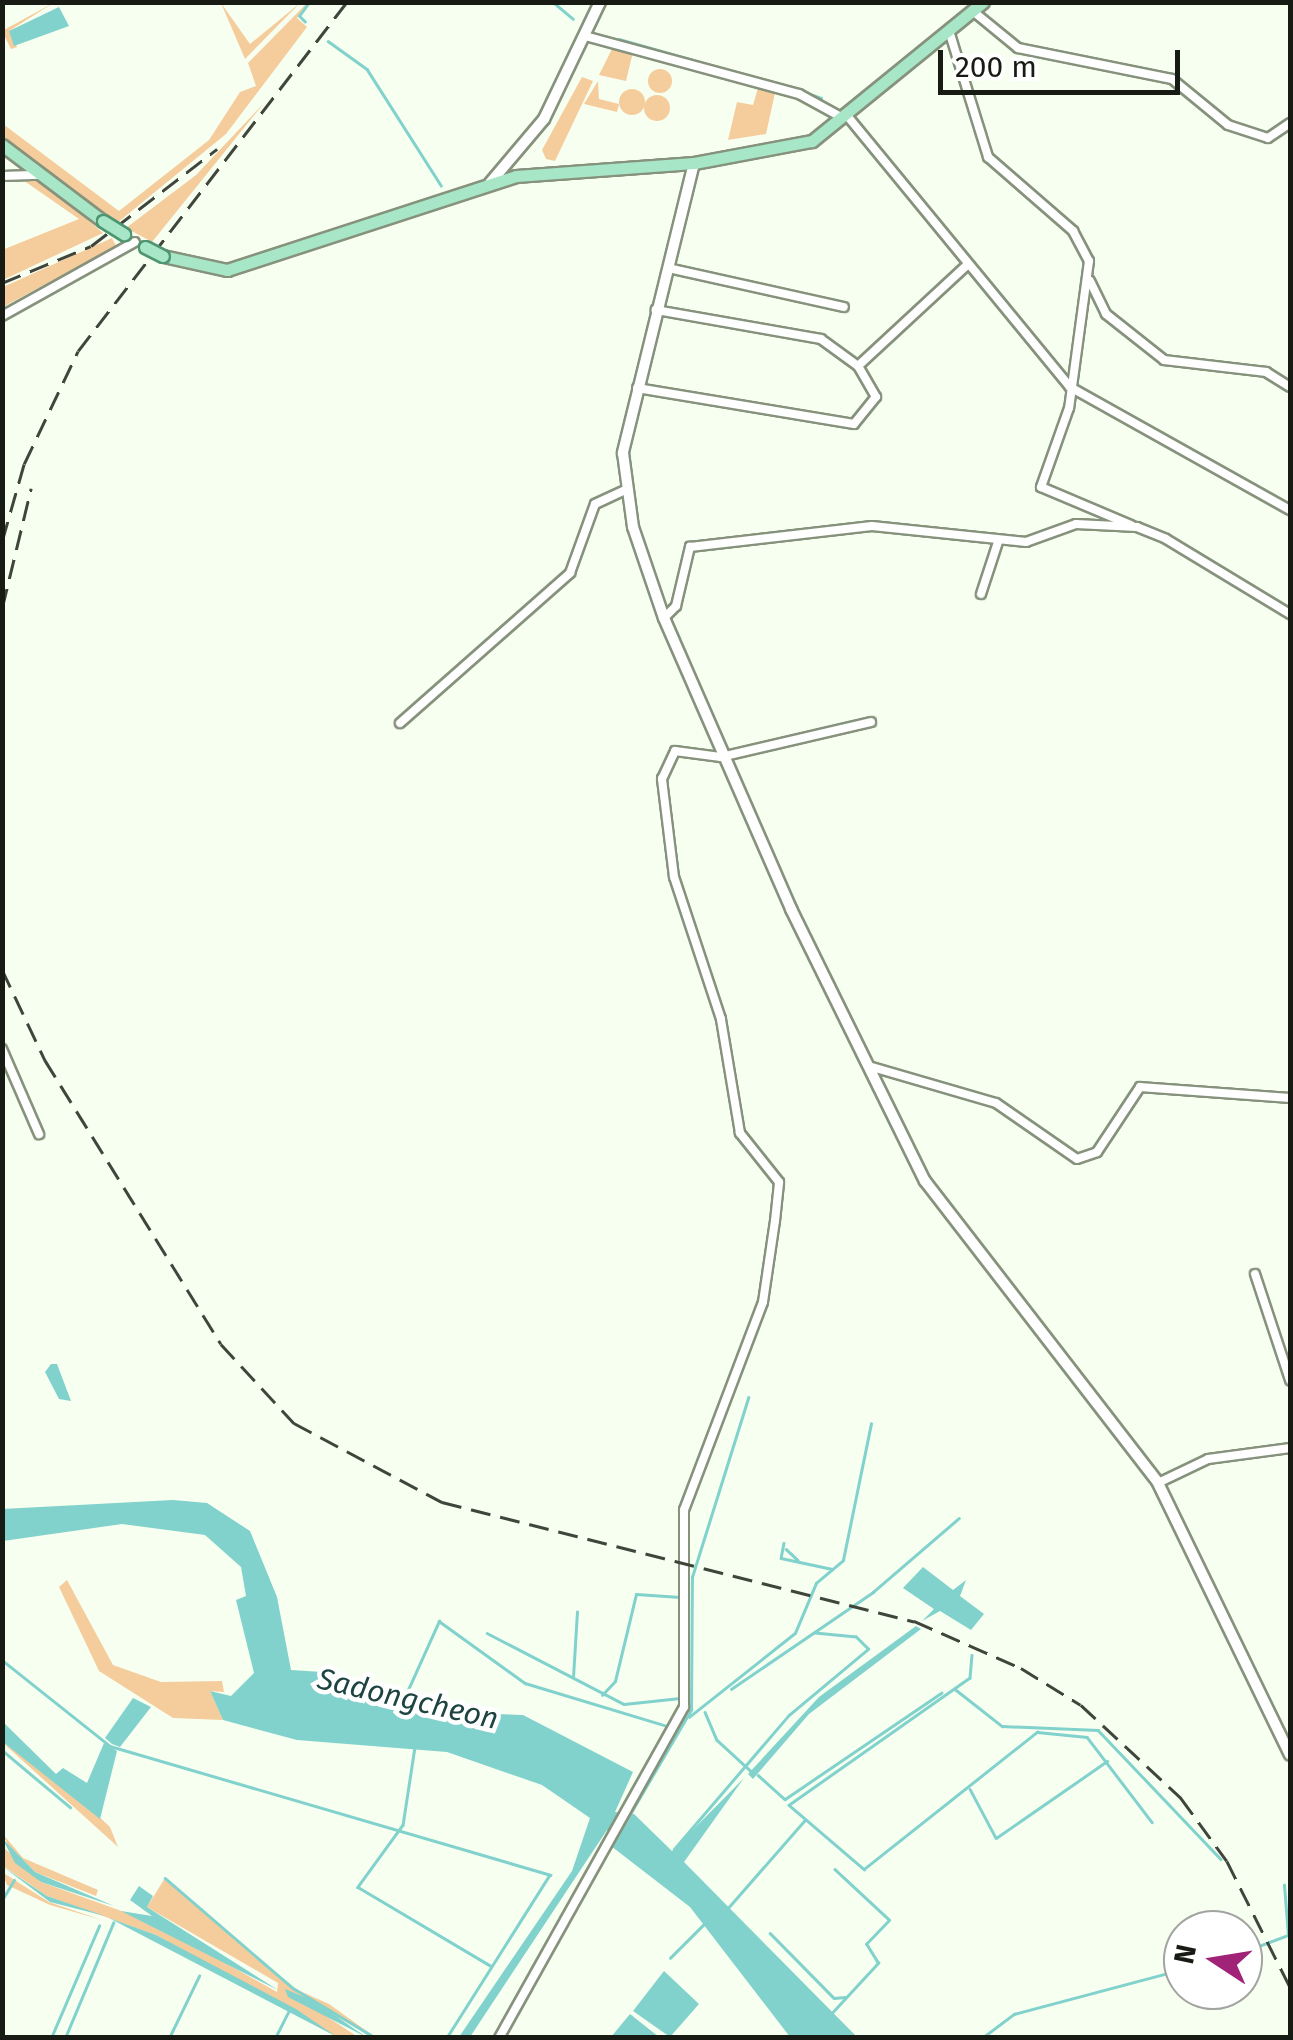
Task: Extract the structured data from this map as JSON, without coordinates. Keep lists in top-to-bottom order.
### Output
{
  "water": ["Sadongcheon"],
  "scale_bar": "200 m",
  "north": "left"
}
